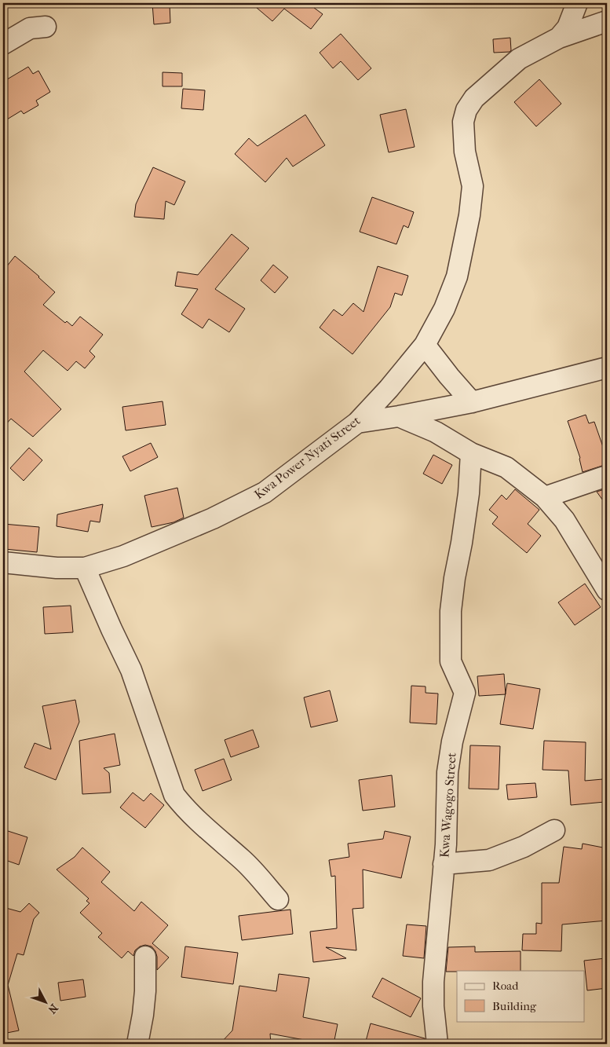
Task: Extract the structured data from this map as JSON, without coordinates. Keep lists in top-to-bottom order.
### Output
{
  "streets": {
    "street": ["Kwa Power Nyati Street", "Kwa Wagogo Street"]
  },
  "legend": ["Road", "Building"],
  "north": "bottom right"
}
